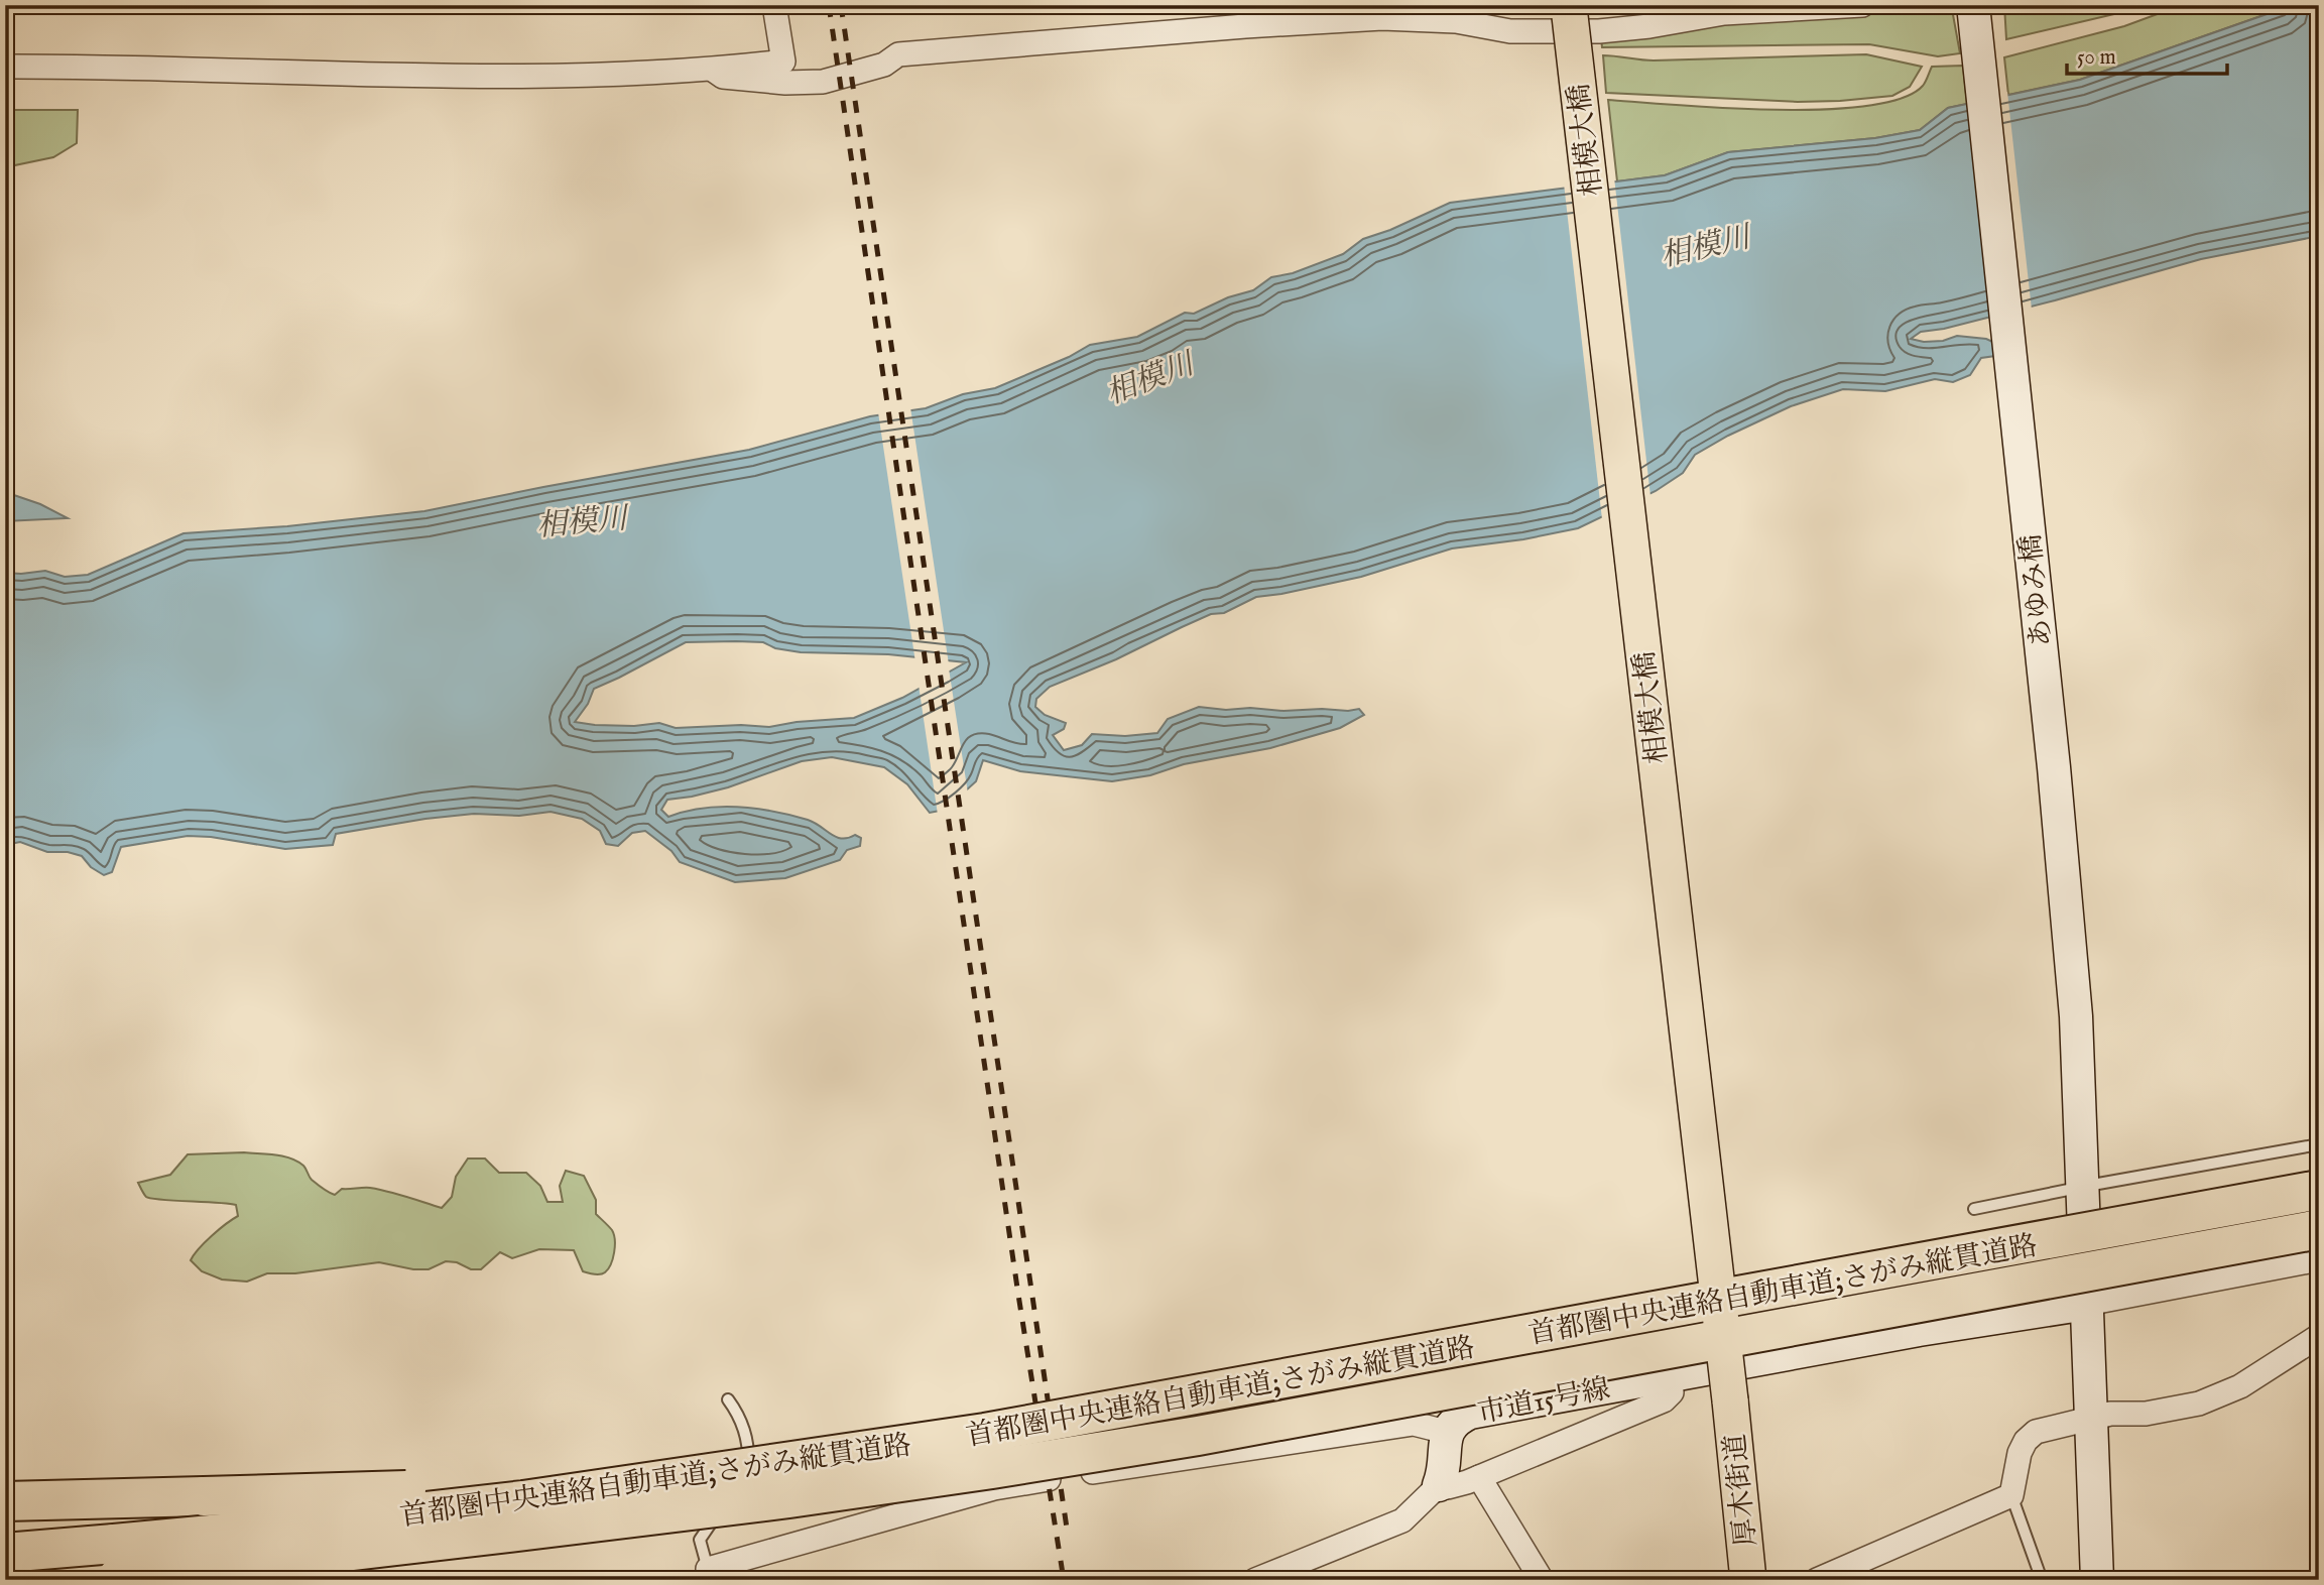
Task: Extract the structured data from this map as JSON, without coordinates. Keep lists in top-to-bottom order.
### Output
{
  "streets": {
    "highway": ["首都圏中央連絡自動車道;さがみ縦貫道路"],
    "main road": ["相模大橋", "厚木街道"],
    "street": ["あゆみ橋", "市道15号線"]
  },
  "crossings": [
    ["相模大橋", "厚木街道"],
    ["あゆみ橋", "市道15号線"]
  ],
  "water": ["相模川"],
  "scale_bar": "50 m"
}
